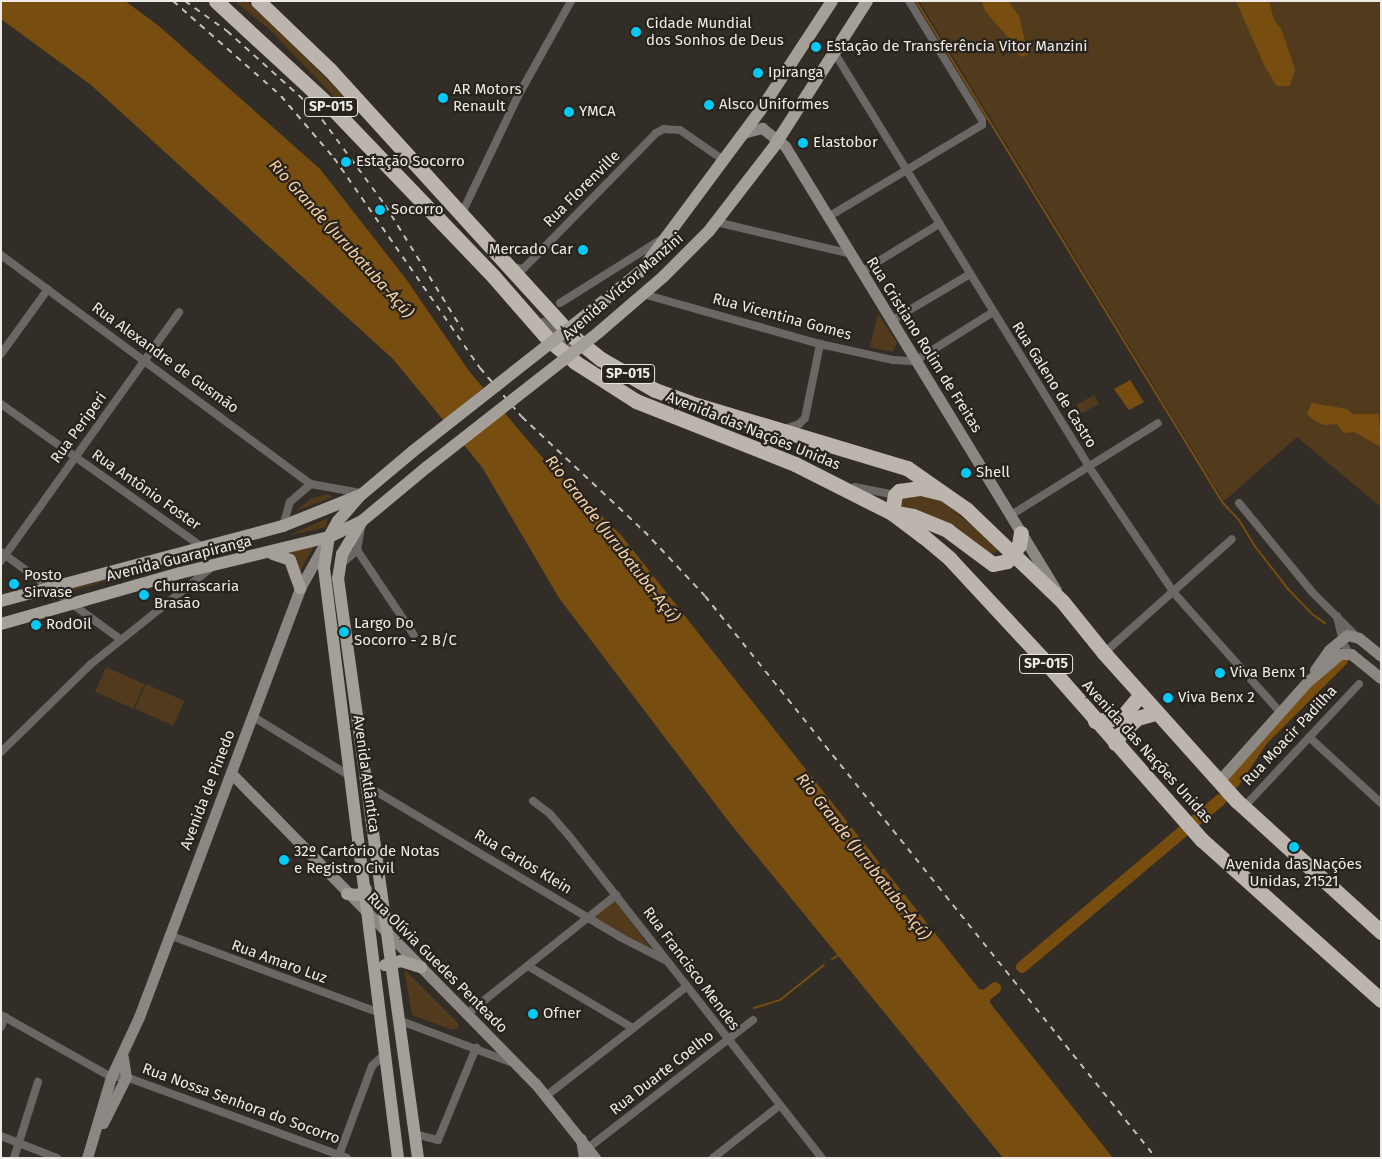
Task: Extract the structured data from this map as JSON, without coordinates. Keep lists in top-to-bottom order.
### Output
{
  "streets": {
    "highway": ["SP-015", "Avenida das Nações Unidas"],
    "main road": ["Avenida Víctor Manzini", "Avenida Guarapiranga", "Avenida Atlântica"],
    "street": [
      "Rua Florenville",
      "Rua Vicentina Gomes",
      "Rua Cristiano Rolim de Freitas",
      "Rua Alexandre de Gusmão",
      "Rua Galeno de Castro",
      "Rua Periperi",
      "Rua Antônio Foster",
      "Rua Moacir Padilha",
      "Avenida de Pinedo",
      "Rua Carlos Klein",
      "Rua Amaro Luz",
      "Rua Olívia Guedes Penteado",
      "Rua Francisco Mendes",
      "Rua Duarte Coelho",
      "Rua Nossa Senhora do Socorro"
    ]
  },
  "crossings": [
    ["SP-015", "Rua Cristiano Rolim de Freitas"],
    ["SP-015", "Avenida das Nações Unidas"],
    ["SP-015", "Rua Moacir Padilha"],
    ["Rua Florenville", "Avenida Víctor Manzini"],
    ["Rua Florenville", "Avenida das Nações Unidas"],
    ["Avenida Víctor Manzini", "Rua Vicentina Gomes"],
    ["Avenida Víctor Manzini", "Rua Cristiano Rolim de Freitas"],
    ["Avenida Víctor Manzini", "Rua Galeno de Castro"],
    ["Avenida Víctor Manzini", "Avenida Guarapiranga"],
    ["Avenida Víctor Manzini", "Avenida Atlântica"],
    ["Rua Vicentina Gomes", "Rua Cristiano Rolim de Freitas"],
    ["Rua Cristiano Rolim de Freitas", "Avenida das Nações Unidas"],
    ["Rua Alexandre de Gusmão", "Rua Periperi"],
    ["Rua Galeno de Castro", "Rua Moacir Padilha"],
    ["Rua Periperi", "Rua Antônio Foster"],
    ["Rua Antônio Foster", "Avenida Guarapiranga"],
    ["Avenida Guarapiranga", "Avenida Atlântica"],
    ["Avenida Guarapiranga", "Avenida de Pinedo"],
    ["Avenida Atlântica", "Avenida de Pinedo"],
    ["Avenida Atlântica", "Rua Carlos Klein"],
    ["Avenida Atlântica", "Rua Amaro Luz"],
    ["Avenida Atlântica", "Rua Olívia Guedes Penteado"],
    ["Avenida de Pinedo", "Rua Amaro Luz"],
    ["Avenida de Pinedo", "Rua Olívia Guedes Penteado"],
    ["Avenida de Pinedo", "Rua Nossa Senhora do Socorro"],
    ["Rua Carlos Klein", "Rua Francisco Mendes"],
    ["Rua Olívia Guedes Penteado", "Rua Duarte Coelho"],
    ["Rua Francisco Mendes", "Rua Duarte Coelho"]
  ],
  "water": ["Rio Grande (Jurubatuba-Açú)"],
  "places": [
    "Cidade Mundial dos Sonhos de Deus",
    "Estação de Transferência Vitor Manzini",
    "Ipiranga",
    "AR Motors Renault",
    "Alsco Uniformes",
    "YMCA",
    "Elastobor",
    "Estação Socorro",
    "Socorro",
    "Mercado Car",
    "Shell",
    "Posto Sirvase",
    "Churrascaria Brasão",
    "RodOil",
    "Largo Do Socorro - 2 B/C",
    "Viva Benx 1",
    "Viva Benx 2",
    "Avenida das Nações Unidas, 21521",
    "32º Cartório de Notas e Registro Civil",
    "Ofner"
  ]
}
